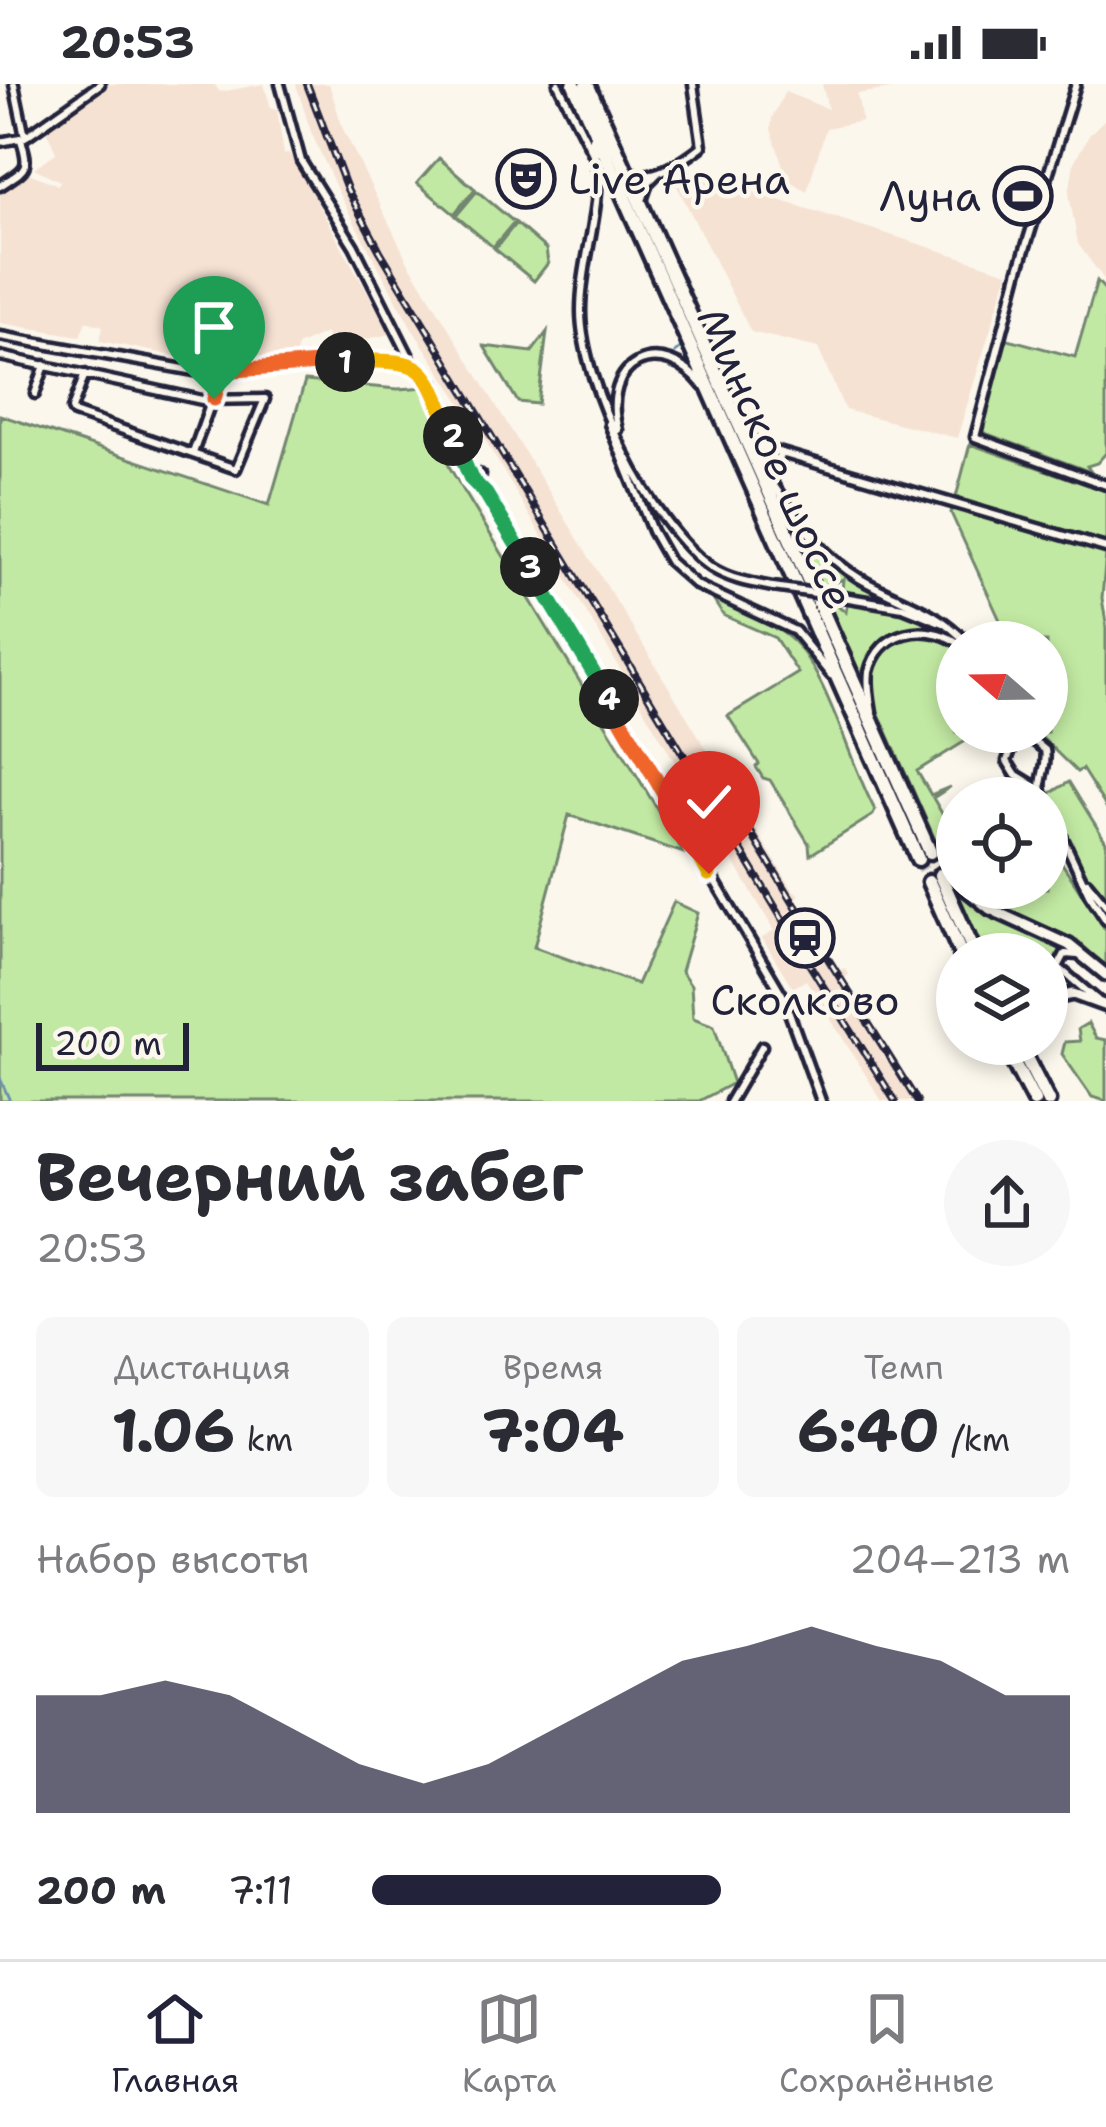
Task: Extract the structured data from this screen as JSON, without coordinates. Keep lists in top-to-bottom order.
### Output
{
  "streets": {
    "highway": ["Минское шоссе"]
  },
  "places": {
    "theatre": ["Live Арена"],
    "sports": ["Луна"],
    "station": ["Сколково"]
  },
  "scale_bar": "200 m",
  "north": "left",
  "page": {
    "status": "20:53",
    "pins": [
      "1",
      "2",
      "3",
      "4"
    ],
    "scale": "200 m",
    "heading": ["Вечерний забег", "20:53"],
    "stats": [
      ["Дистанция", "1.06 km"],
      ["Время", "7:04"],
      ["Темп", "6:40 /km"]
    ],
    "chart": ["Набор высоты", "204–213 m"],
    "list": [
      {
        "name": "200 m",
        "note": "7:11"
      }
    ],
    "tabs": ["Главная", "Карта", "Сохранённые"]
  }
}
